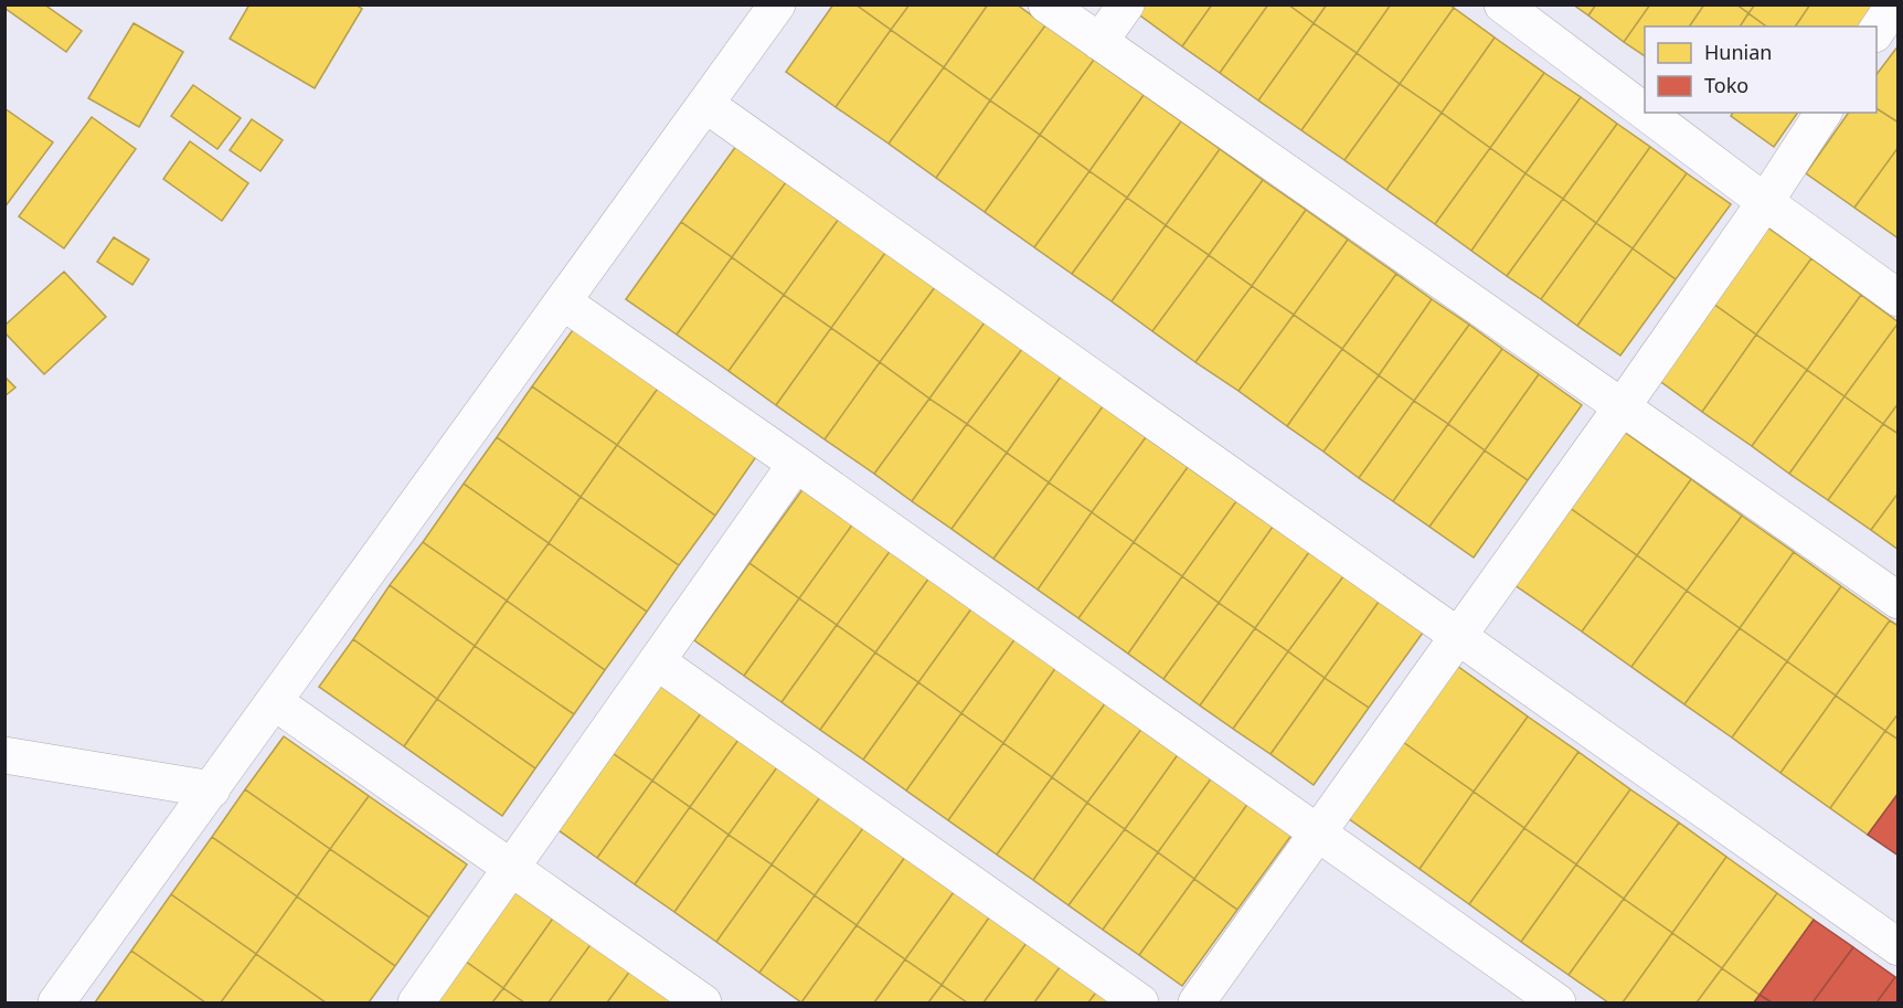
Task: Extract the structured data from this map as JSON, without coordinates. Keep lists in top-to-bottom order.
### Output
{
  "legend": ["Hunian", "Toko"]
}
